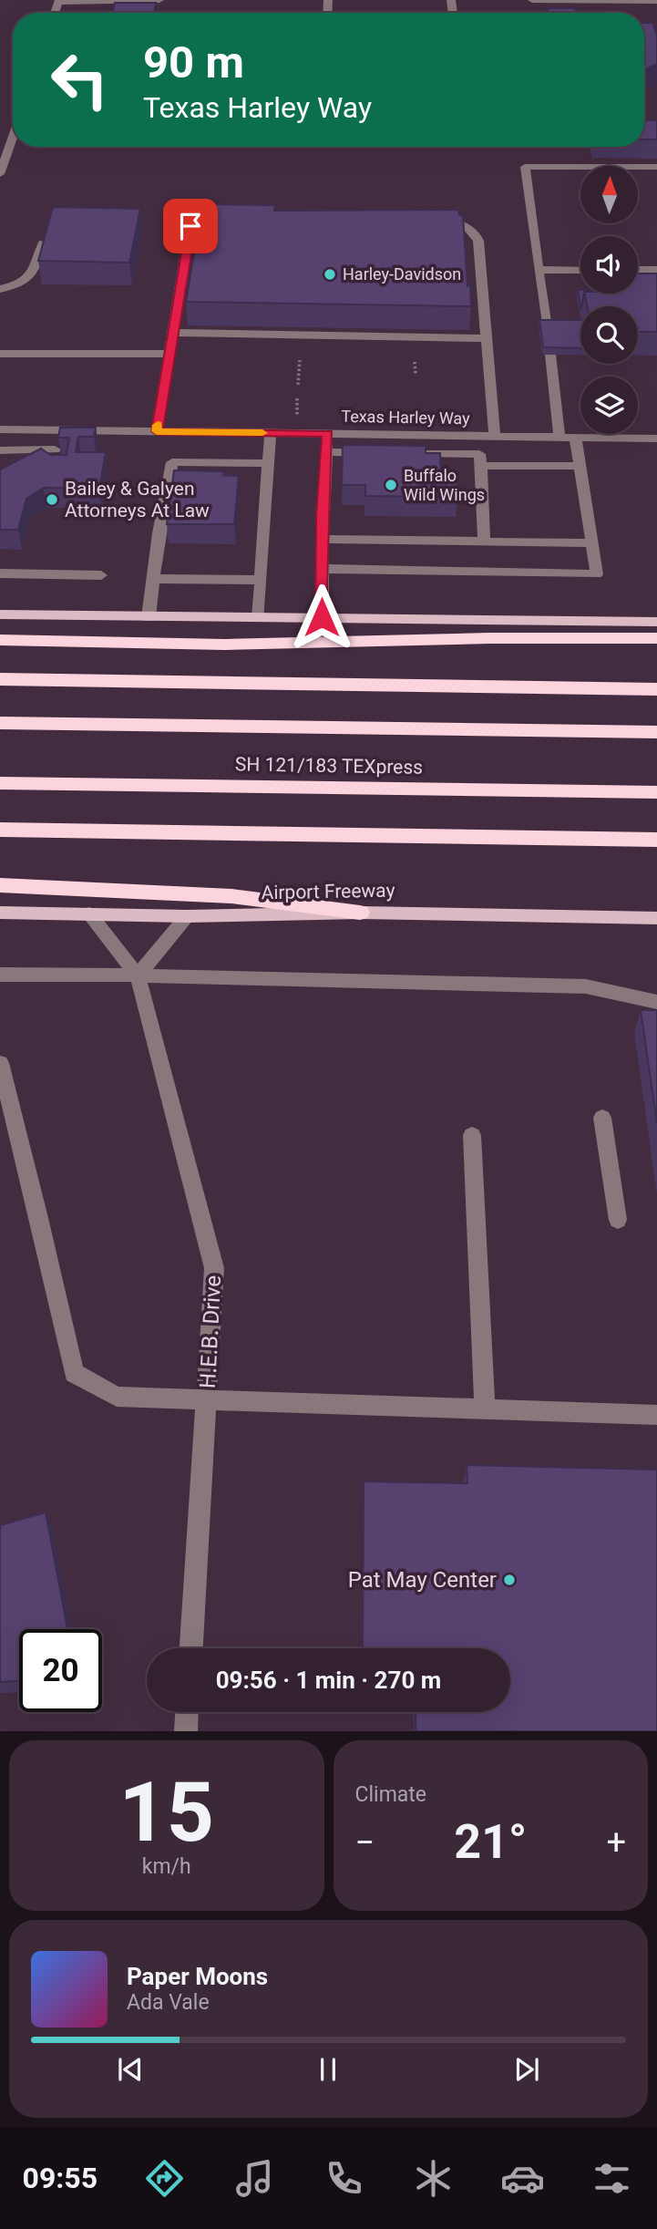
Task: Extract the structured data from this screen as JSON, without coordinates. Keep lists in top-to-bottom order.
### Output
{
  "streets": {
    "highway": ["SH 121/183 TEXpress"],
    "main road": ["Airport Freeway"],
    "street": ["Texas Harley Way", "H.E.B. Drive"]
  },
  "crossings": [
    ["Airport Freeway", "H.E.B. Drive"]
  ],
  "places": [
    "Harley-Davidson",
    "Buffalo Wild Wings",
    "Bailey & Galyen Attorneys At Law",
    "Pat May Center"
  ],
  "north": "top",
  "page": {
    "turn": ["90 m", "Texas Harley Way"],
    "limit": "20",
    "trip": "09:56 · 1 min · 270 m",
    "tile": [
      ["15", "km/h"],
      "Climate"
    ],
    "heat": ["−", "21°", "+"],
    "song": ["Paper Moons", "Ada Vale"],
    "tabs": "09:55"
  }
}
